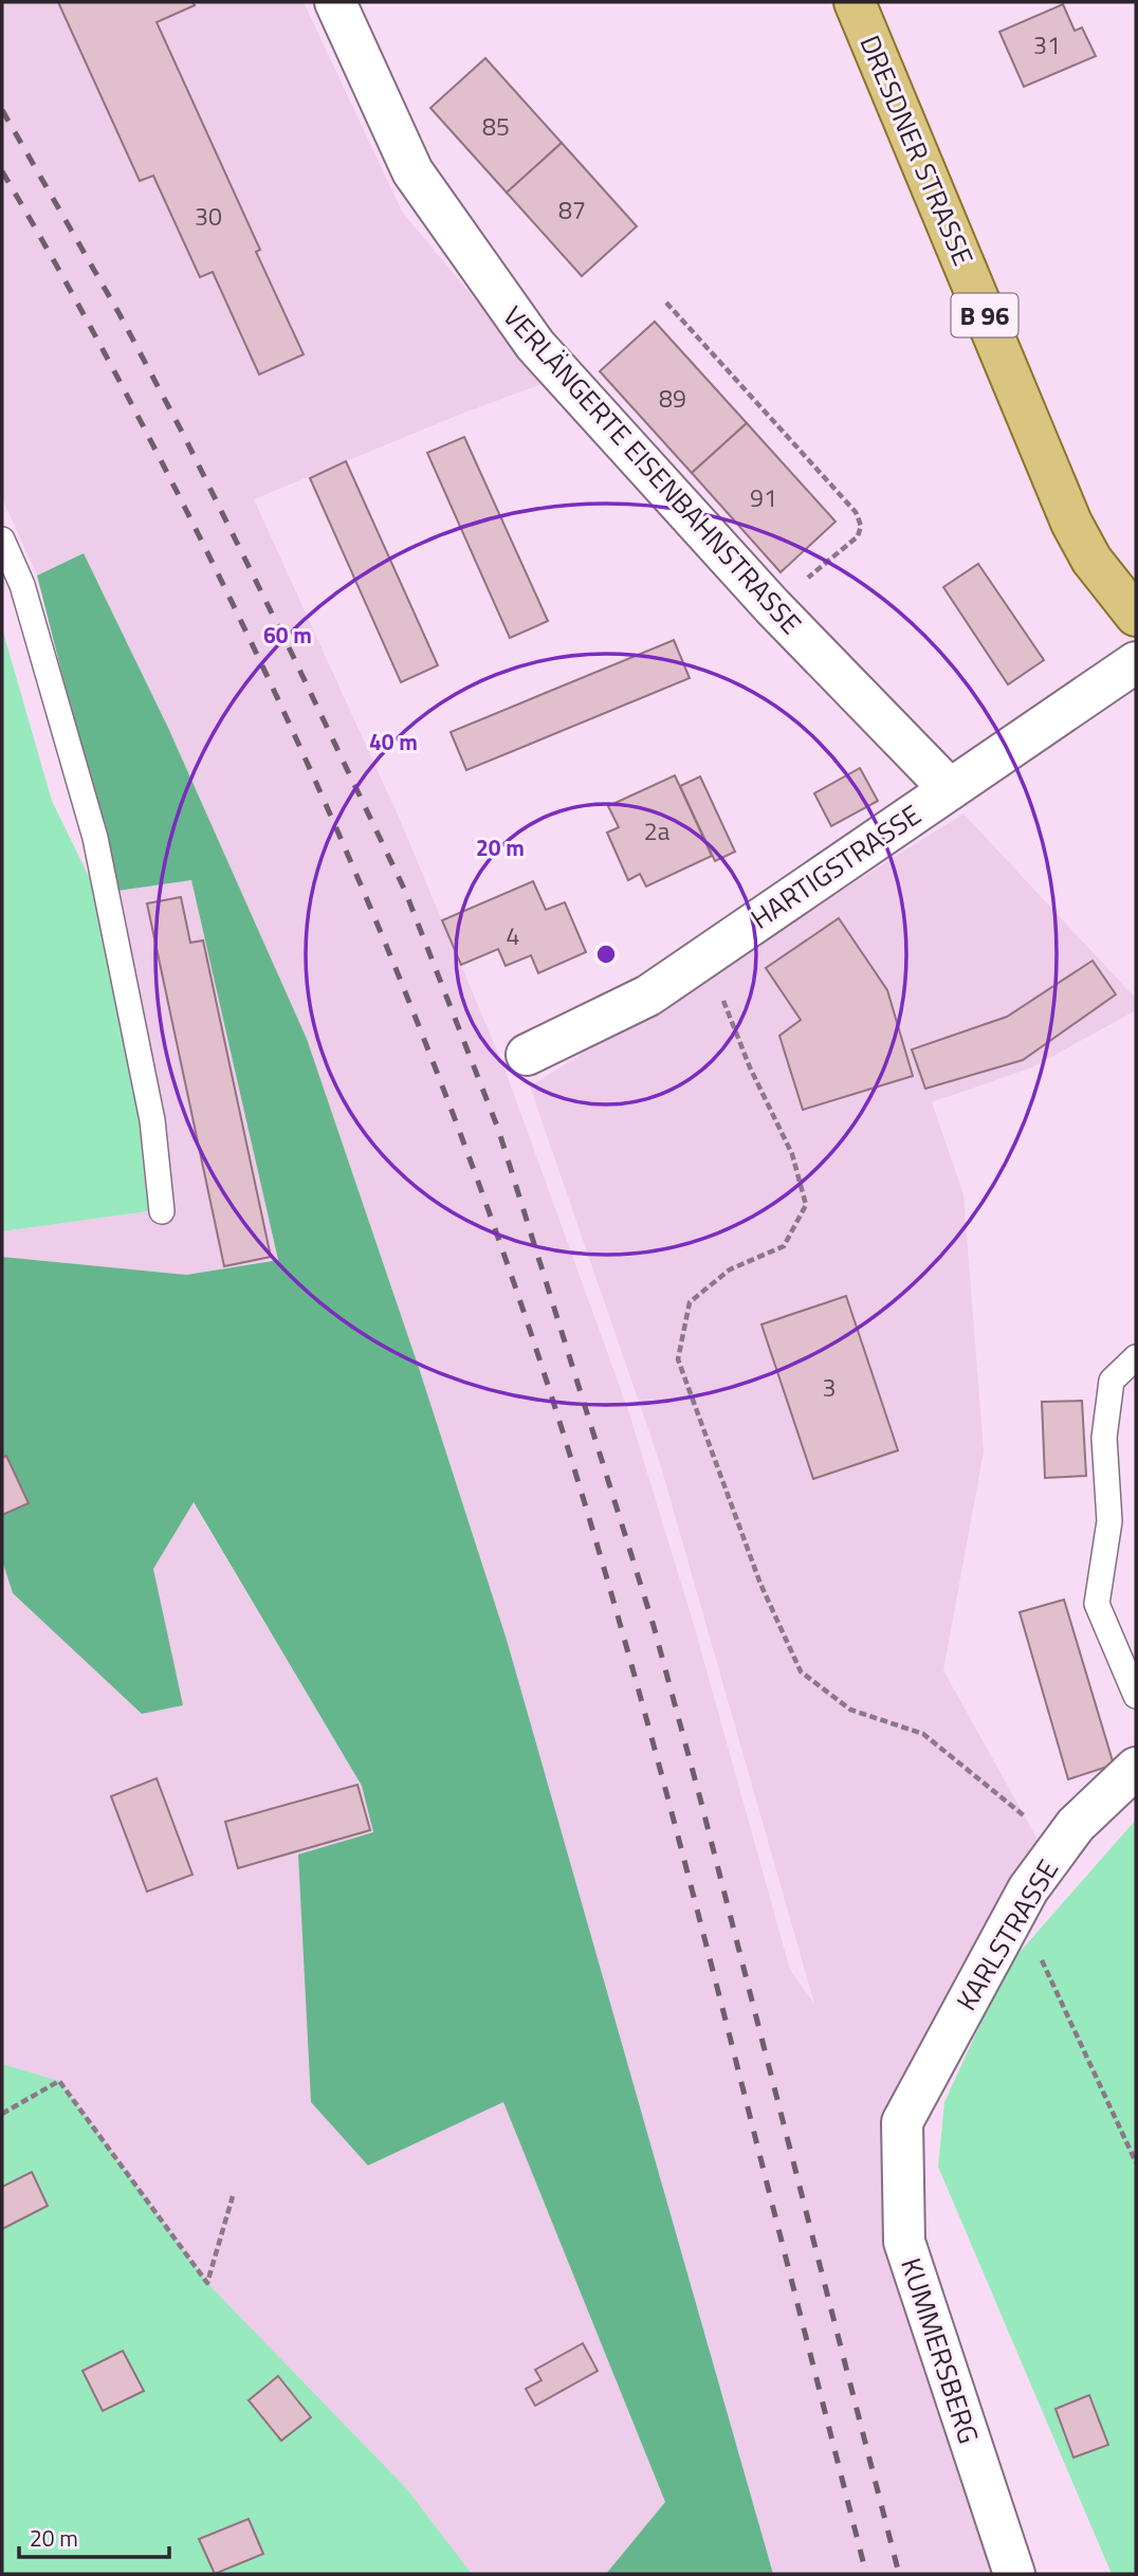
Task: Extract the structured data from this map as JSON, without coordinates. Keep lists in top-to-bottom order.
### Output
{
  "streets": {
    "main road": ["DRESDNER STRASSE", "B 96"],
    "street": [
      "VERLÄNGERTE EISENBAHNSTRASSE",
      "HARTIGSTRASSE",
      "KARLSTRASSE",
      "KUMMERSBERG"
    ]
  },
  "crossings": [
    ["VERLÄNGERTE EISENBAHNSTRASSE", "HARTIGSTRASSE"],
    ["KARLSTRASSE", "KUMMERSBERG"]
  ],
  "house_numbers": [
    "31",
    "85",
    "87",
    "30",
    "89",
    "91",
    "2a",
    "4",
    "3"
  ],
  "scale_bar": "20 m",
  "rings": ["60 m", "40 m", "20 m"]
}
